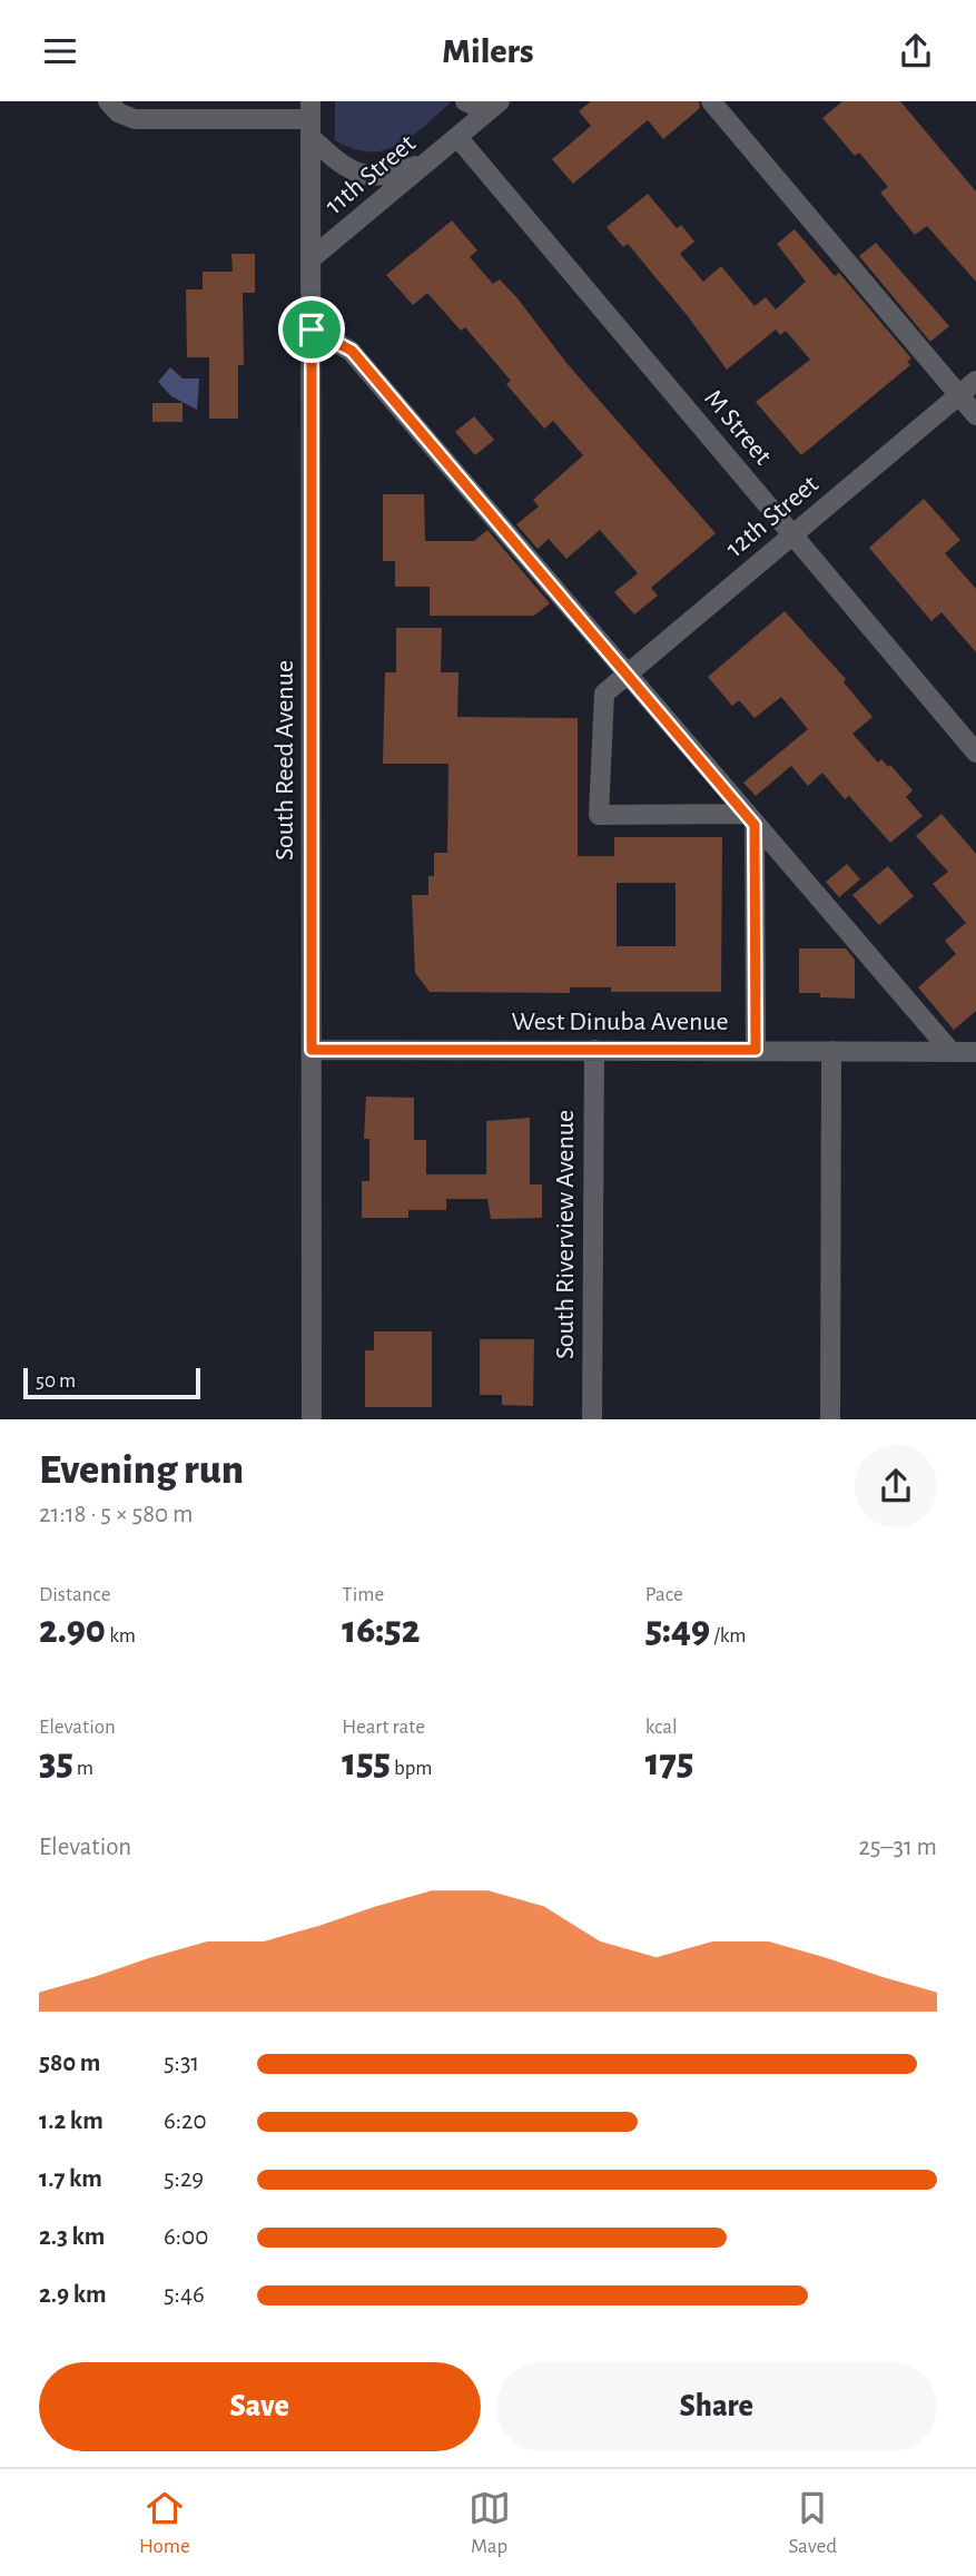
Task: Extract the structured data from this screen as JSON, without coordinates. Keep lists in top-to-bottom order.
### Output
{
  "streets": {
    "street": [
      "11th Street",
      "M Street",
      "12th Street",
      "South Reed Avenue",
      "West Dinuba Avenue",
      "South Riverview Avenue"
    ]
  },
  "crossings": [
    ["11th Street", "M Street"],
    ["11th Street", "South Reed Avenue"],
    ["M Street", "12th Street"],
    ["South Reed Avenue", "West Dinuba Avenue"],
    ["West Dinuba Avenue", "South Riverview Avenue"]
  ],
  "scale_bar": "50 m",
  "page": {
    "header": "Milers",
    "scale": "50 m",
    "heading": ["Evening run", "21:18 · 5 × 580 m"],
    "stats": [
      ["Distance", "2.90 km"],
      ["Time", "16:52"],
      ["Pace", "5:49 /km"],
      ["Elevation", "35 m"],
      ["Heart rate", "155 bpm"],
      ["kcal", "175"]
    ],
    "chart": ["Elevation", "25–31 m"],
    "list": [
      {
        "name": "580 m",
        "note": "5:31"
      },
      {
        "name": "1.2 km",
        "note": "6:20"
      },
      {
        "name": "1.7 km",
        "note": "5:29"
      },
      {
        "name": "2.3 km",
        "note": "6:00"
      },
      {
        "name": "2.9 km",
        "note": "5:46"
      }
    ],
    "buttons": ["Save", "Share"],
    "tabs": ["Home", "Map", "Saved"]
  }
}
